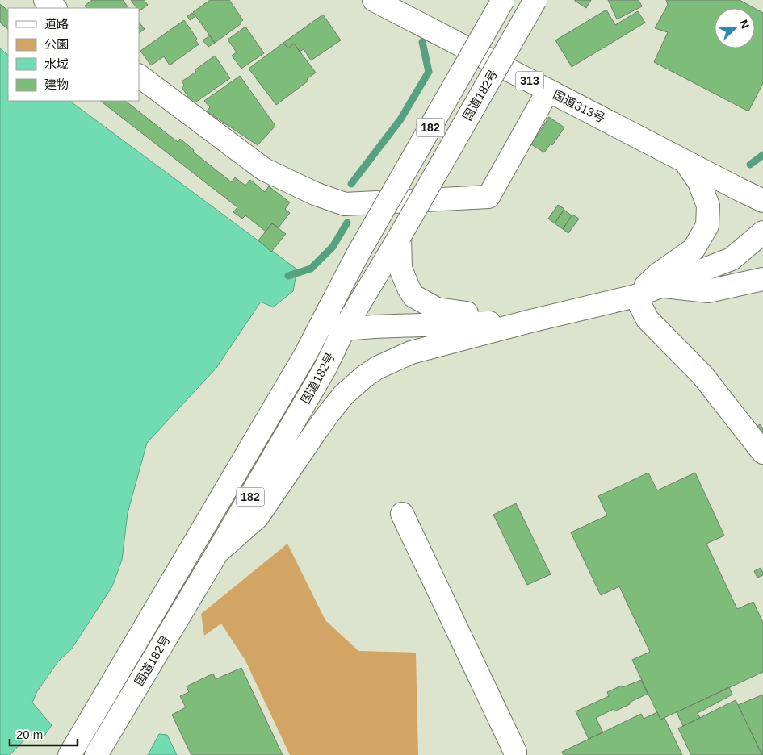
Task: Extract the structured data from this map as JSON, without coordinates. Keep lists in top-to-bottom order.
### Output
{
  "streets": {
    "main road": [
      "313",
      "国道182号",
      "国道313号",
      "182"
    ]
  },
  "legend": [
    "道路",
    "公園",
    "水域",
    "建物"
  ],
  "scale_bar": "20 m",
  "north": "top right"
}
